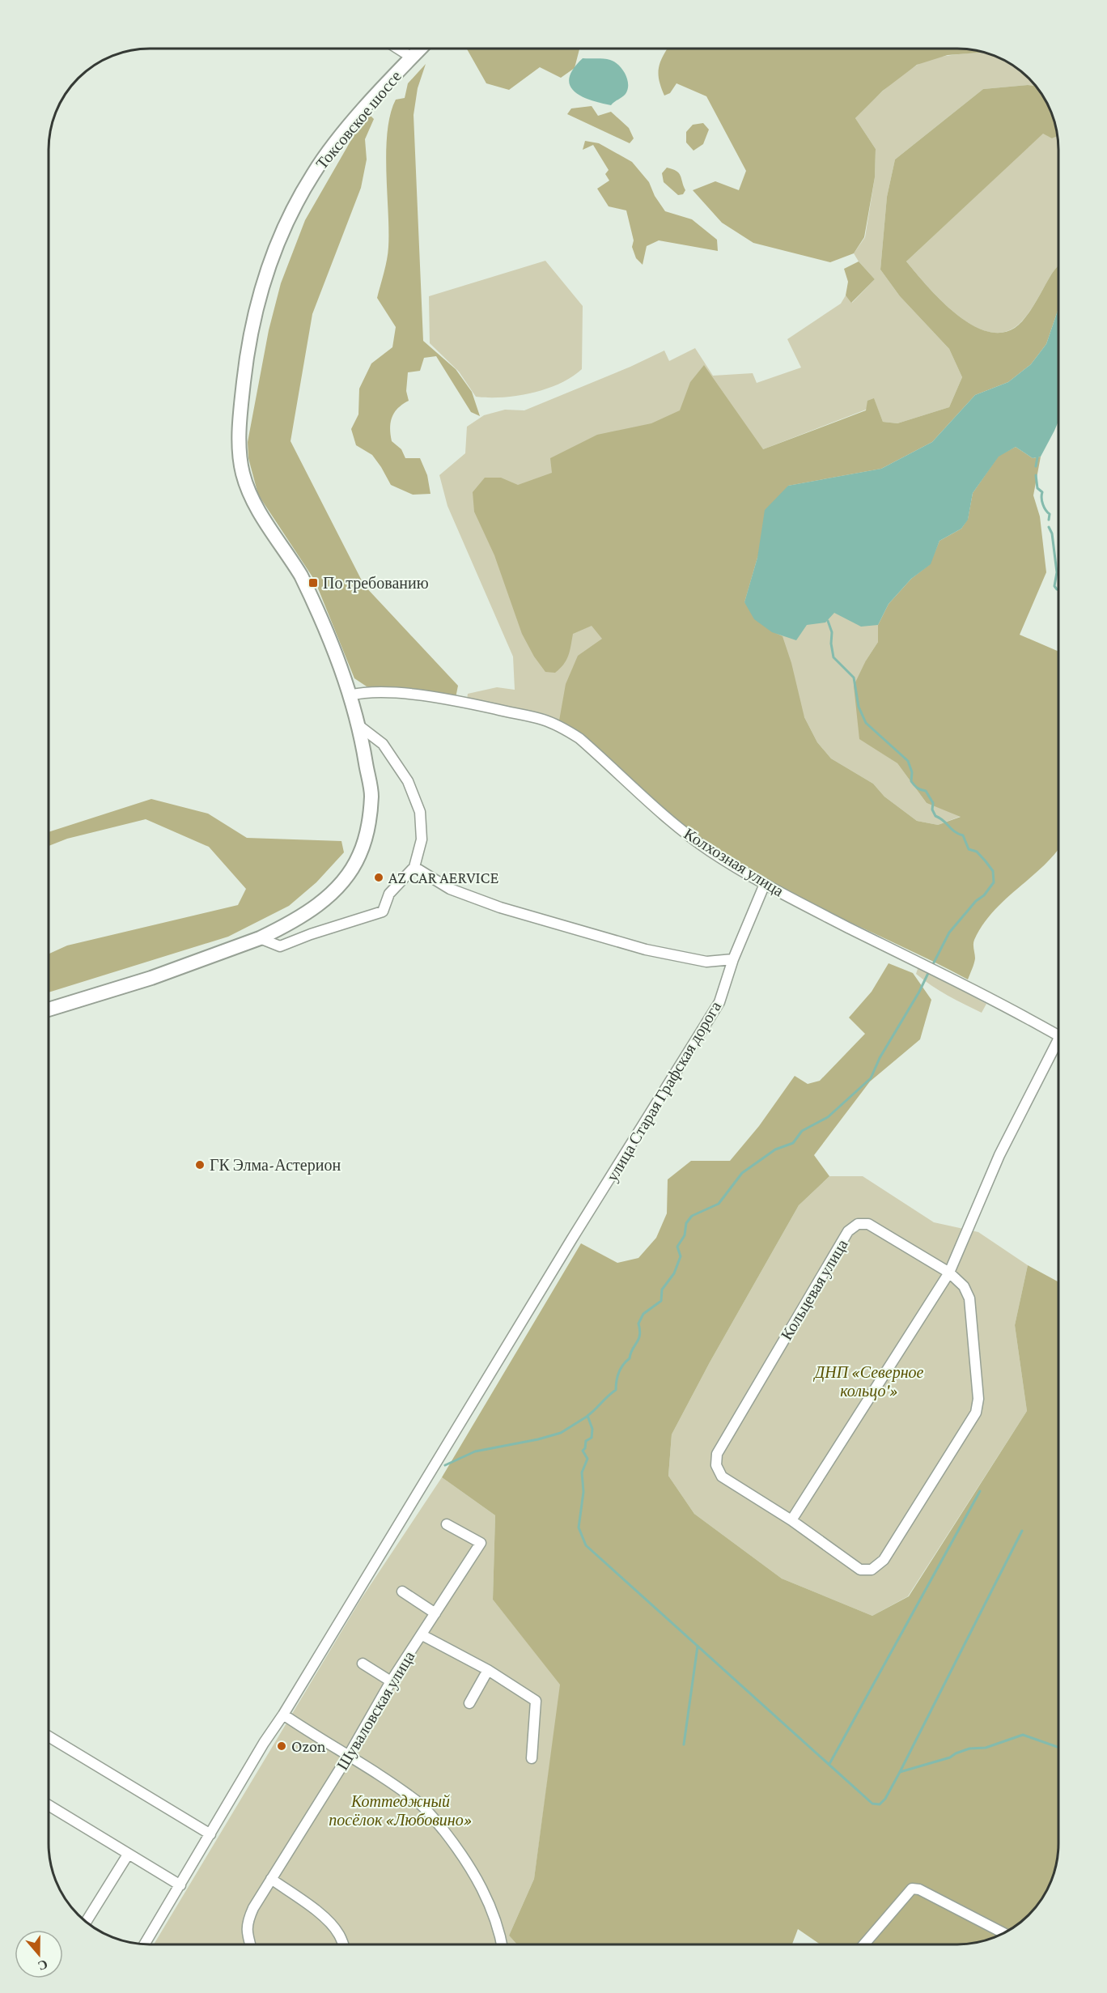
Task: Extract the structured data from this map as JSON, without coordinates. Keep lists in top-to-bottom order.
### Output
{
  "streets": {
    "main road": ["Токсовское шоссе"],
    "street": [
      "Колхозная улица",
      "улица Старая Графская дорога",
      "Кольцевая улица",
      "Шуваловская улица"
    ]
  },
  "crossings": [
    ["Токсовское шоссе", "Колхозная улица"],
    ["Колхозная улица", "улица Старая Графская дорога"]
  ],
  "parks": ["ДНП «Северное кольцо'»", "Коттеджный посёлок «Любовино»"],
  "places": {
    "transit": ["По требованию"],
    "other": ["AZ CAR AERVICE", "ГК Элма-Астерион", "Ozon"]
  },
  "north": "bottom"
}
